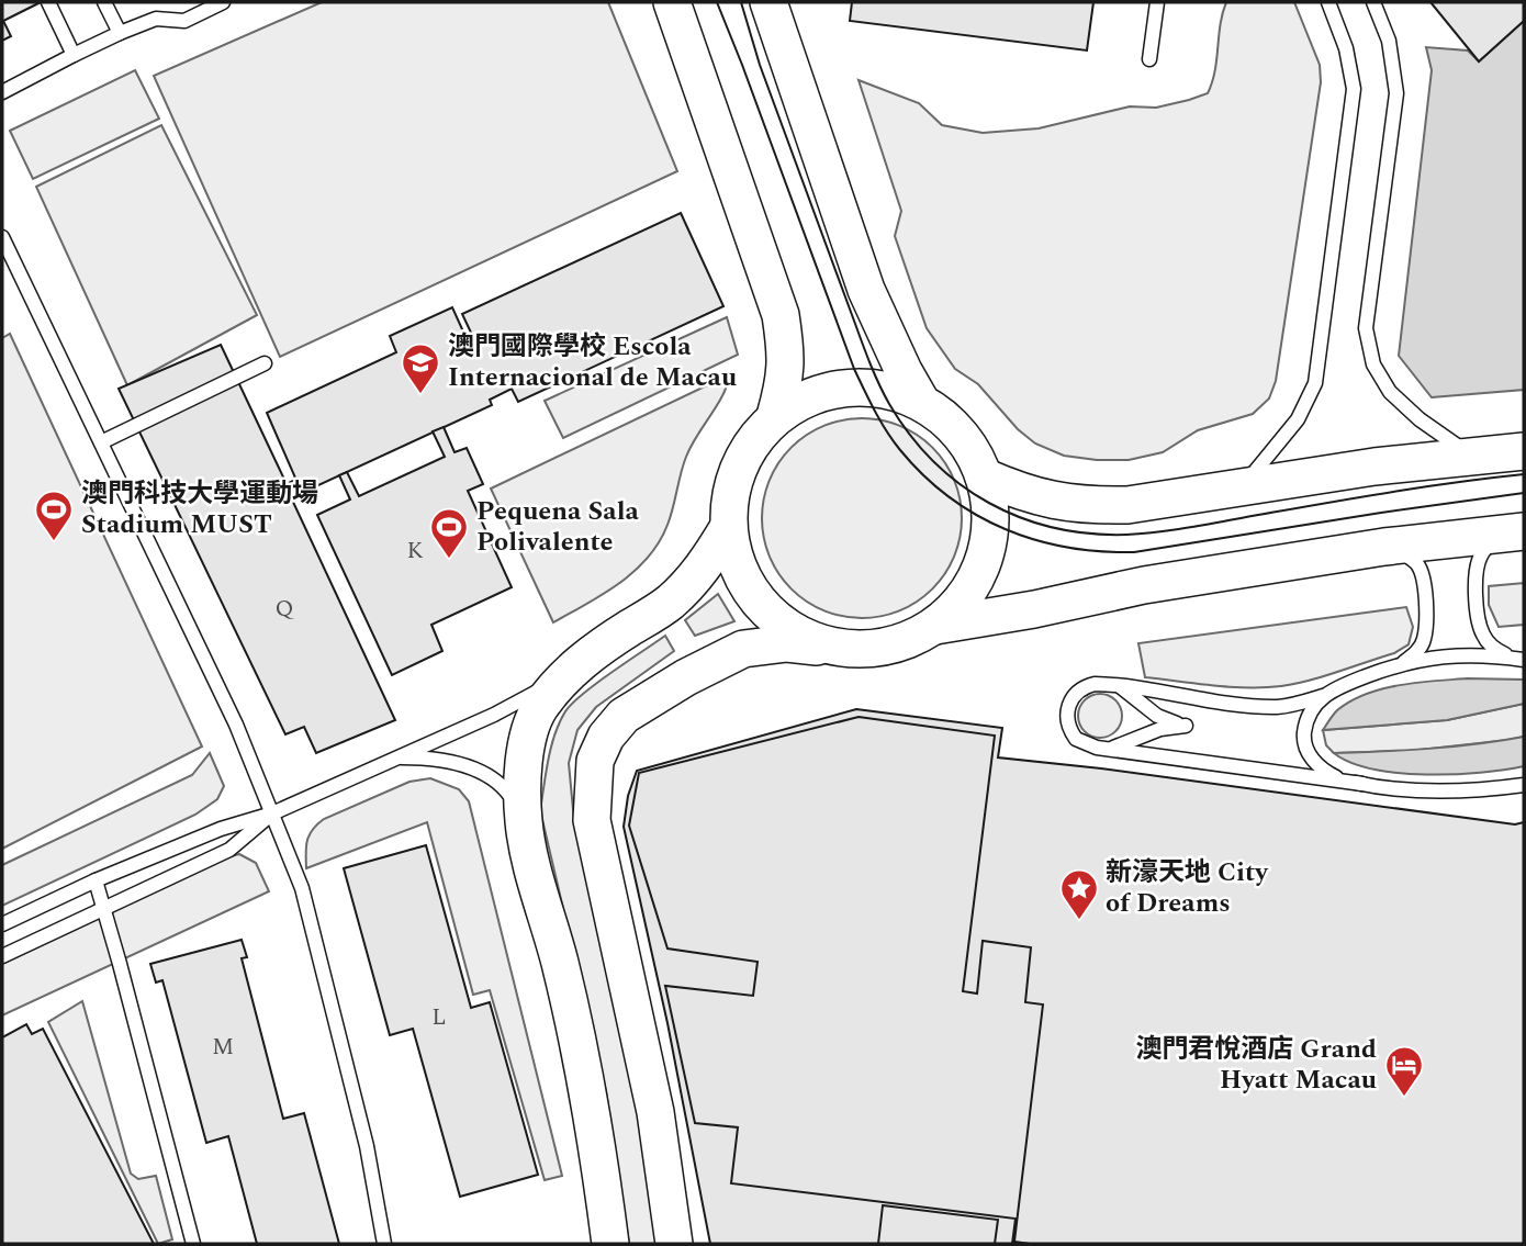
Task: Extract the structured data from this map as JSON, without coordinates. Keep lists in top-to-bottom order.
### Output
{
  "places": {
    "school or university": ["澳門國際學校 Escola Internacional de Macau"],
    "sports": ["澳門科技大學運動場 Stadium MUST", "Pequena Sala Polivalente"],
    "place": ["新濠天地 City of Dreams"],
    "hotel": ["澳門君悅酒店 Grand Hyatt Macau"]
  },
  "house_numbers": [
    "K",
    "Q",
    "L",
    "M"
  ]
}
